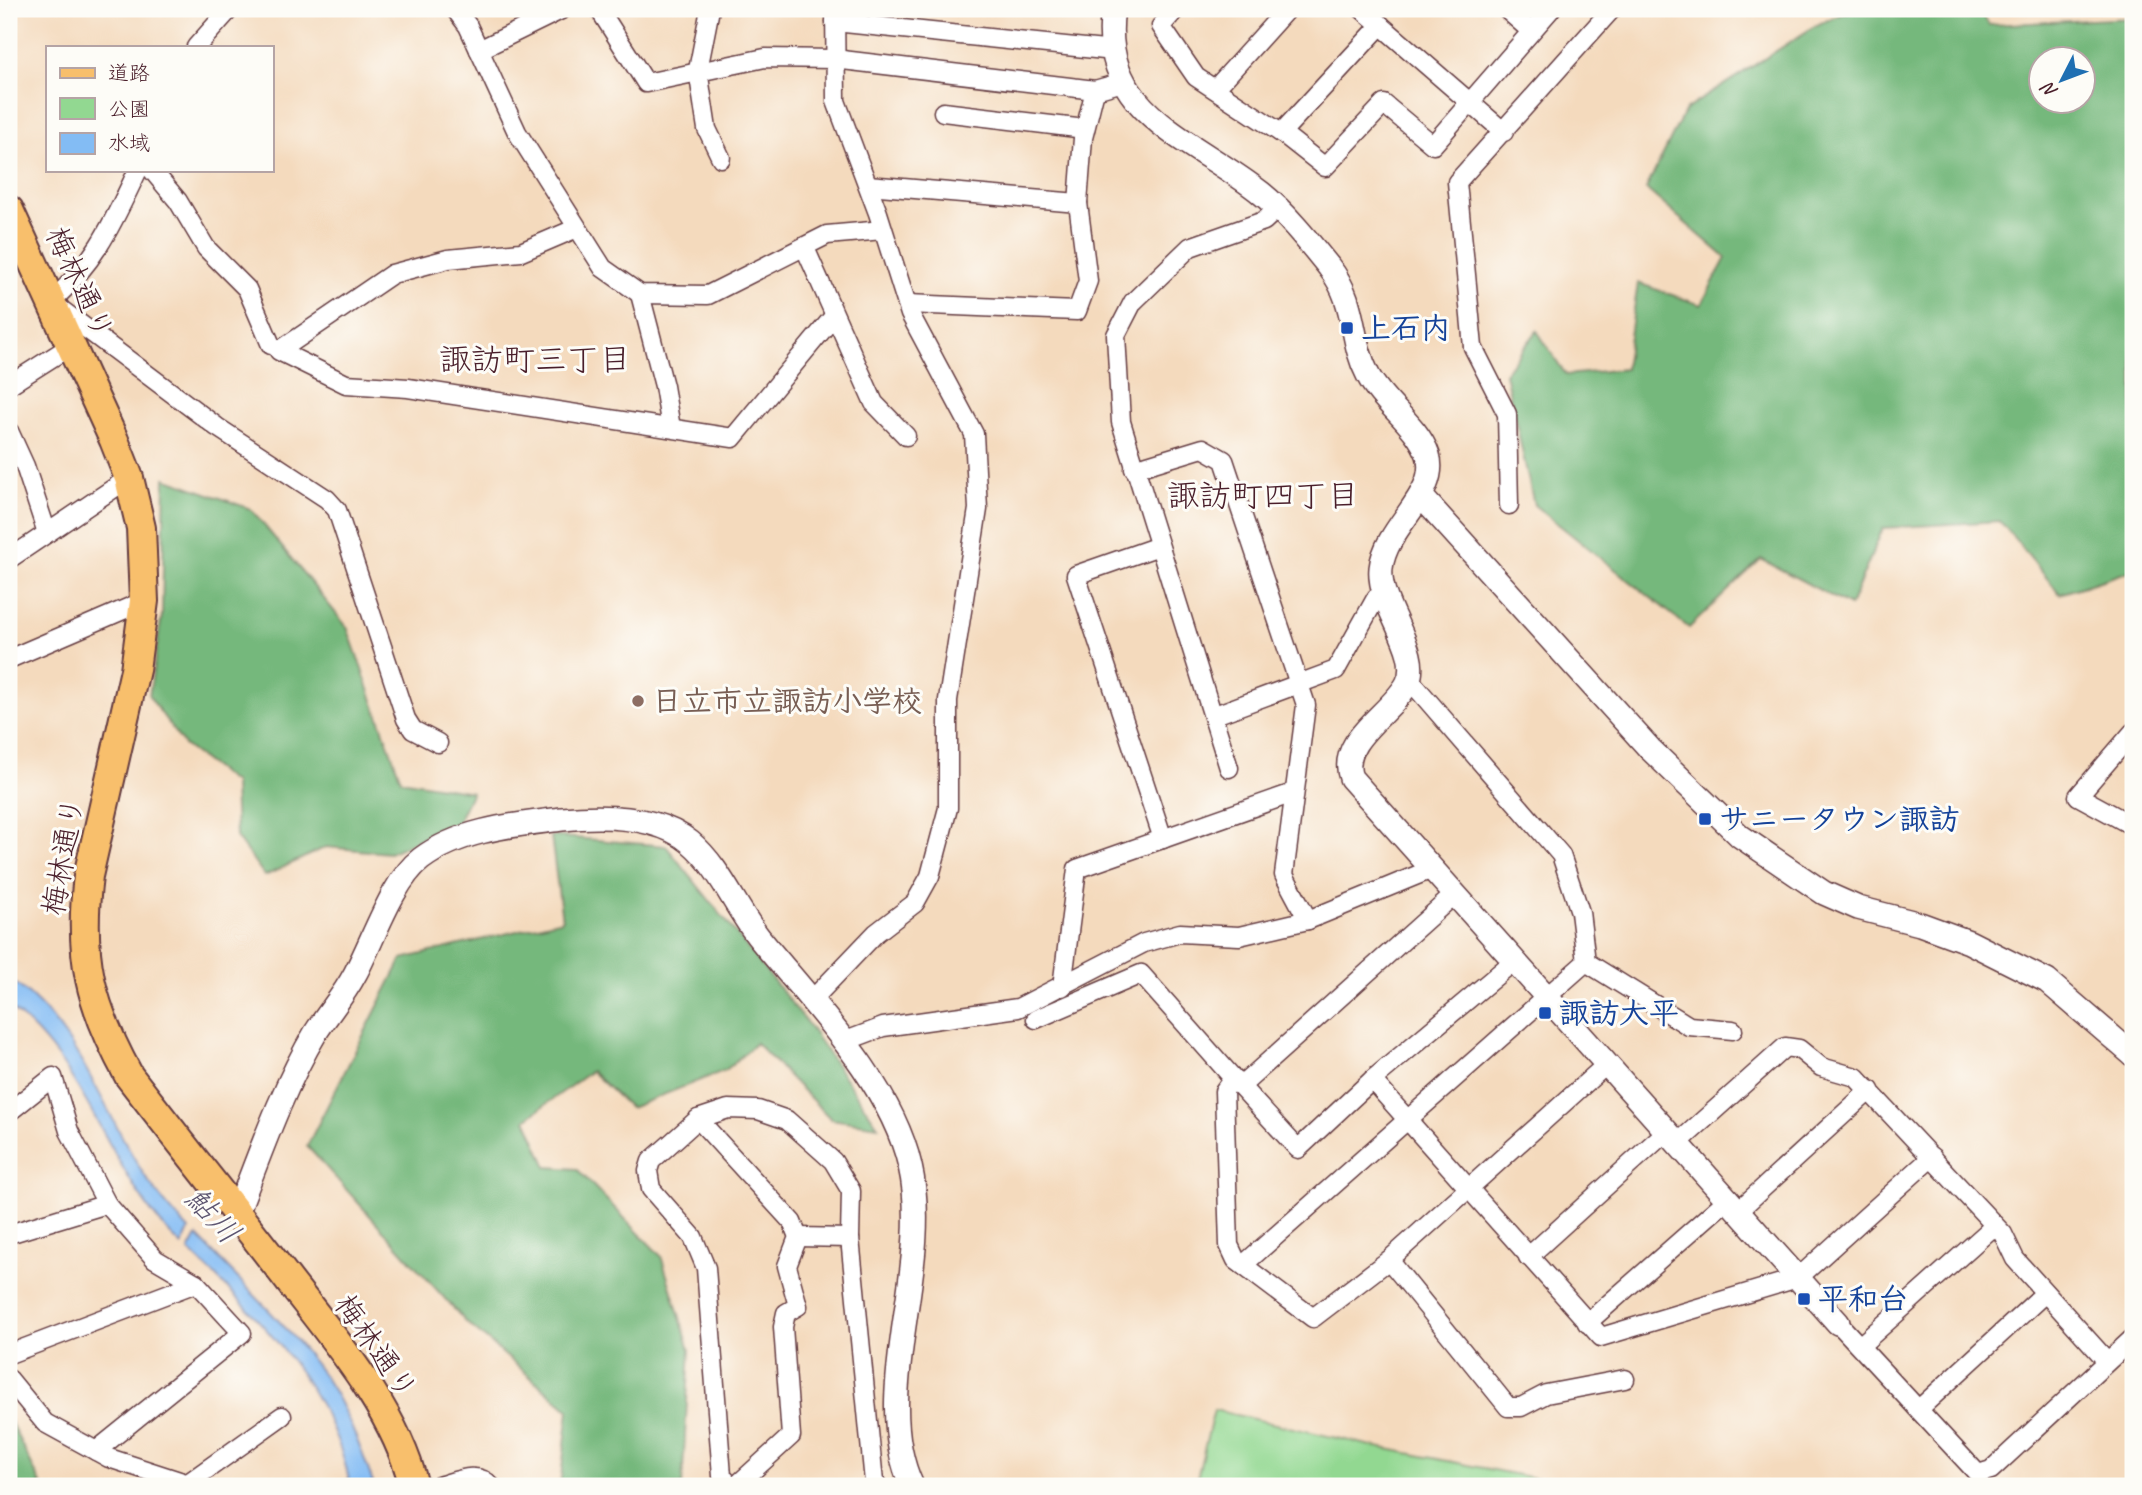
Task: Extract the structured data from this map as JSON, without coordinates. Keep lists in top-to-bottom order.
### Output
{
  "streets": {
    "main road": ["梅林通り"]
  },
  "districts": ["諏訪町三丁目", "諏訪町四丁目"],
  "water": ["鮎川"],
  "places": {
    "transit": [
      "上石内",
      "サニータウン諏訪",
      "諏訪大平",
      "平和台"
    ],
    "other": ["日立市立諏訪小学校"]
  },
  "legend": ["道路", "公園", "水域"],
  "north": "bottom left"
}
